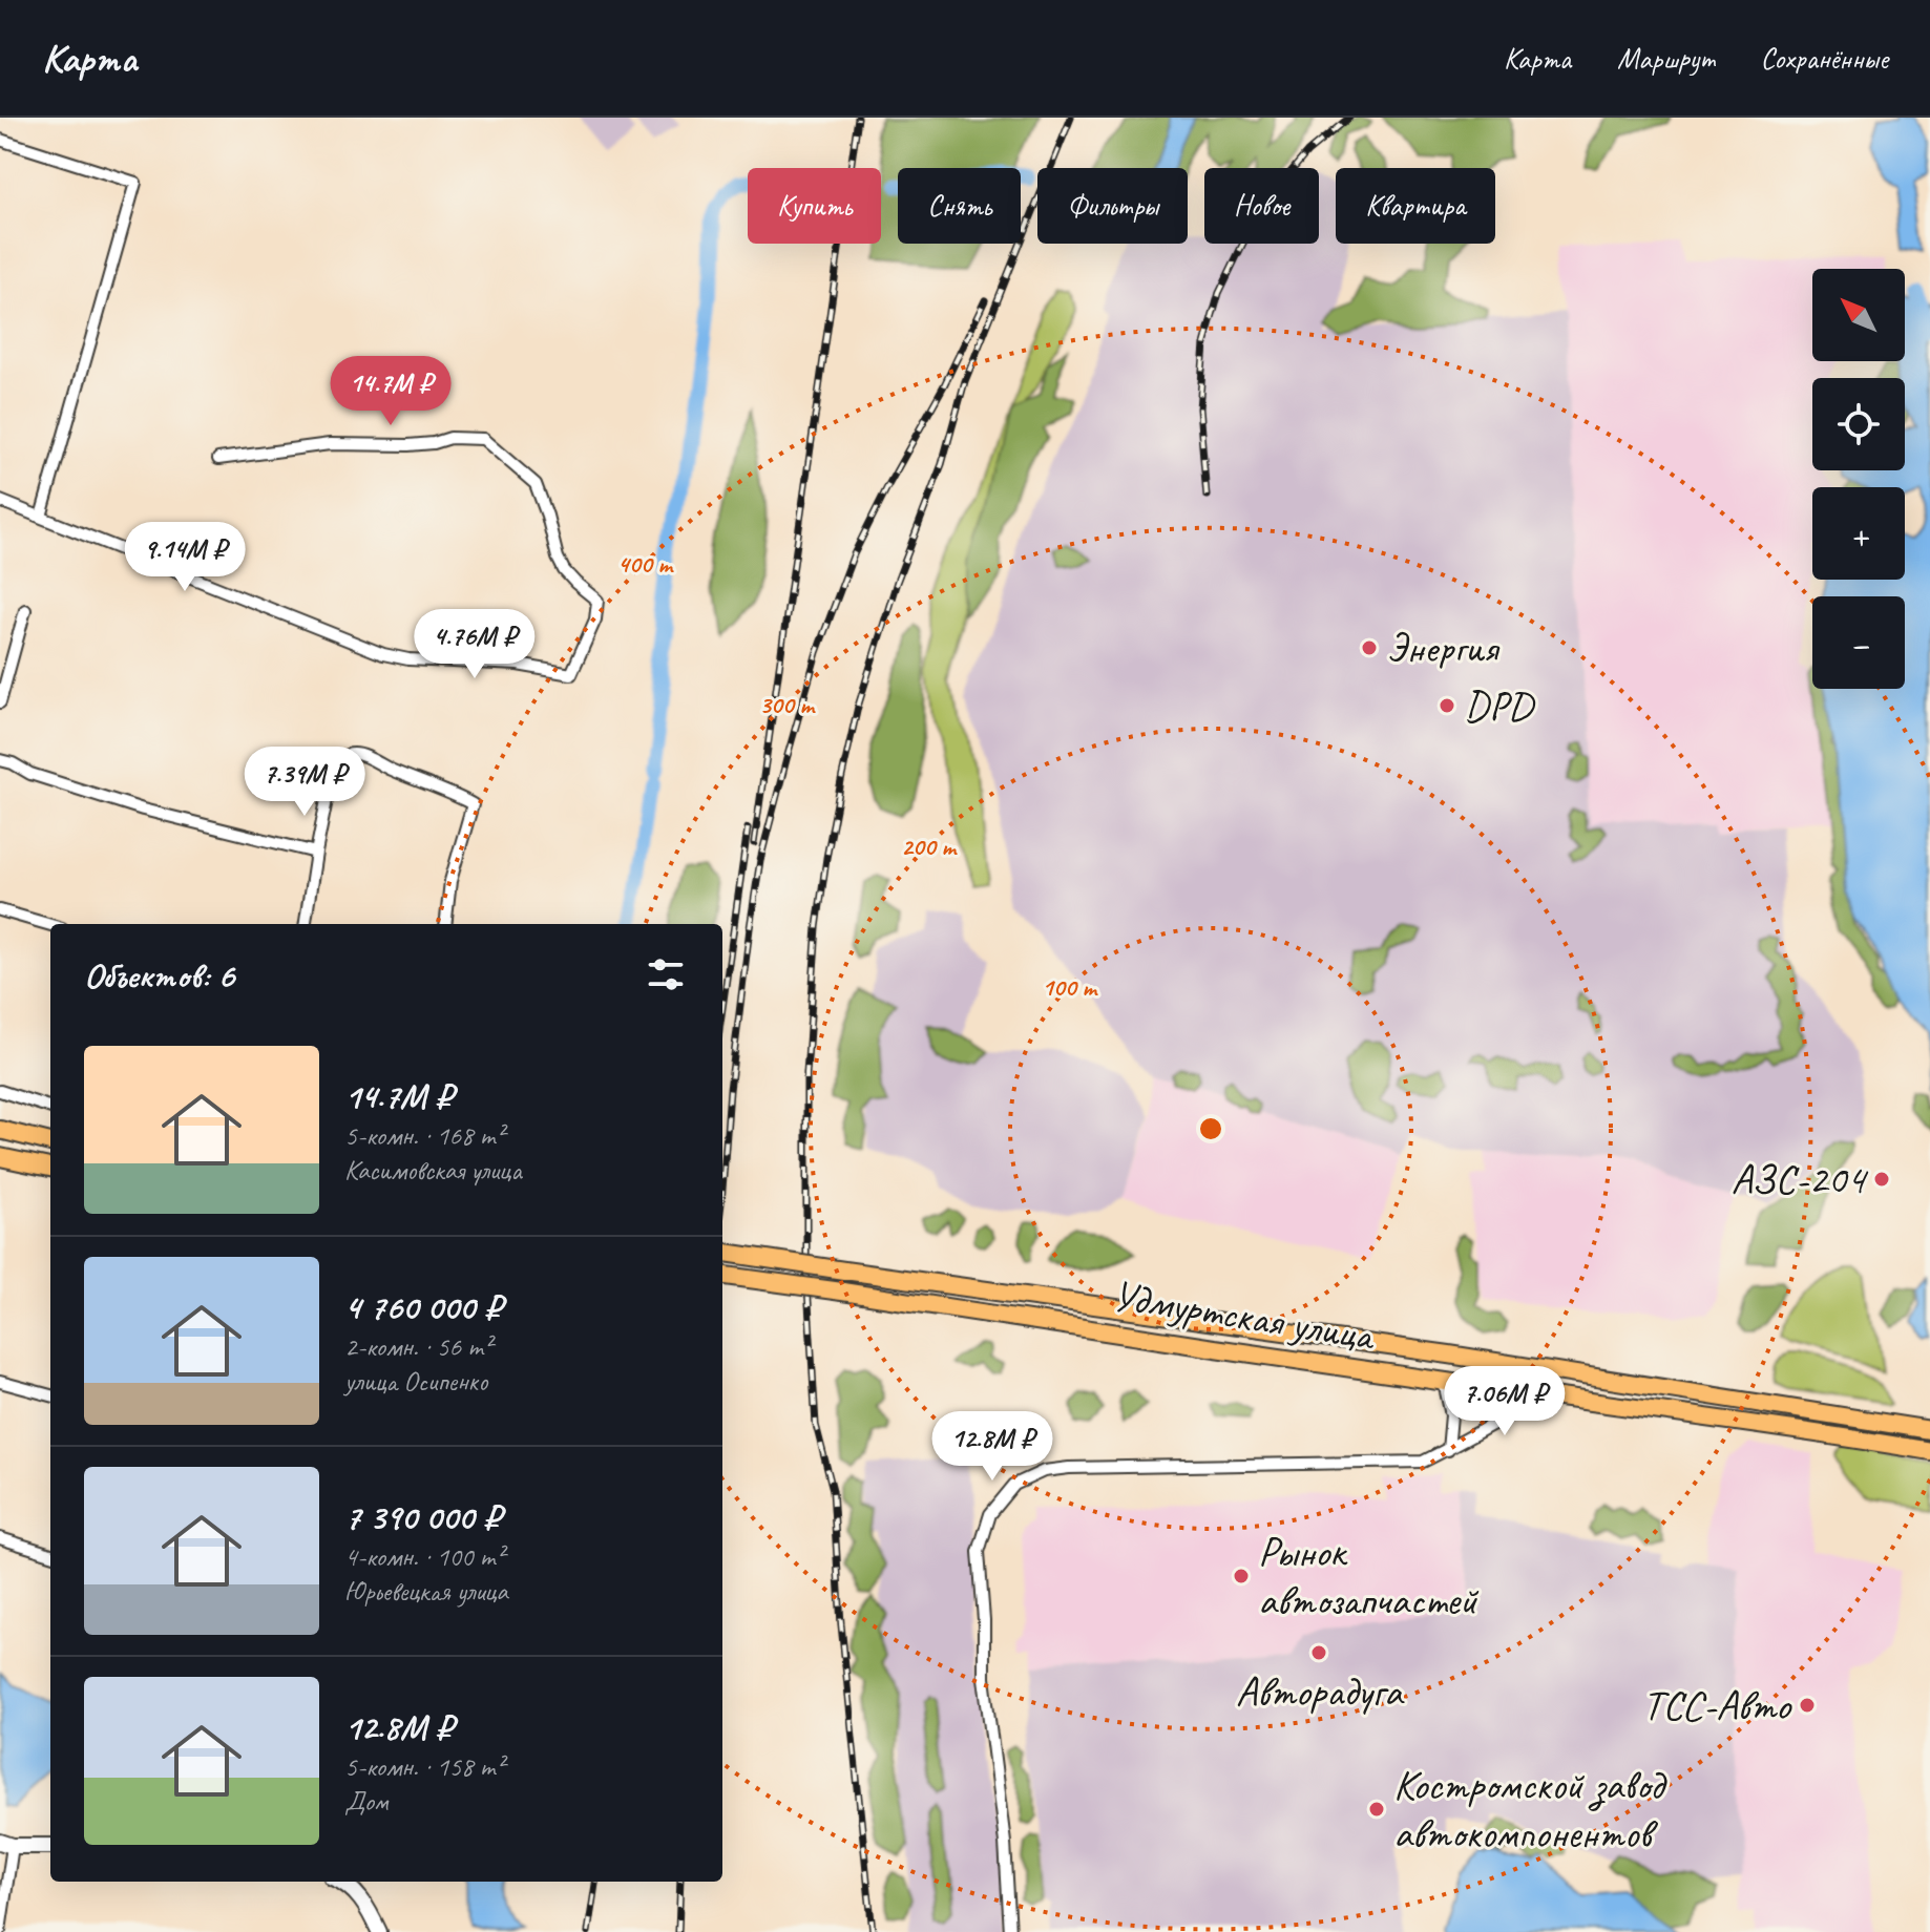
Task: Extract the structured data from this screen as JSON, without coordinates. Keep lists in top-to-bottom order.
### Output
{
  "streets": {
    "main road": ["Удмуртская улица"]
  },
  "places": [
    "Энергия",
    "DPD",
    "АЗС-204",
    "Рынок автозапчастей",
    "Авторадуга",
    "ТСС-Авто",
    "Костромской завод автокомпонентов"
  ],
  "north": "top left",
  "page": {
    "header": "Карта",
    "nav": ["Карта", "Маршрут", "Сохранённые"],
    "chip": [
      "Купить",
      "Снять",
      "Фильтры",
      "Новое",
      "Квартира"
    ],
    "map_buttons": ["+", "−"],
    "price": [
      "14.7M ₽",
      "9.14M ₽",
      "4.76M ₽",
      "7.39M ₽",
      "7.06M ₽",
      "12.8M ₽"
    ],
    "heading": "Объектов: 6",
    "list": [
      {
        "name": "14.7M ₽",
        "note": "5-комн. · 168 m² · Касимовская улица"
      },
      {
        "name": "4 760 000 ₽",
        "note": "2-комн. · 56 m² · улица Осипенко"
      },
      {
        "name": "7 390 000 ₽",
        "note": "4-комн. · 100 m² · Юрьевецкая улица"
      },
      {
        "name": "12.8M ₽",
        "note": "5-комн. · 158 m² · Дом"
      }
    ]
  },
  "rings": [
    "400 m",
    "300 m",
    "200 m",
    "100 m"
  ]
}
